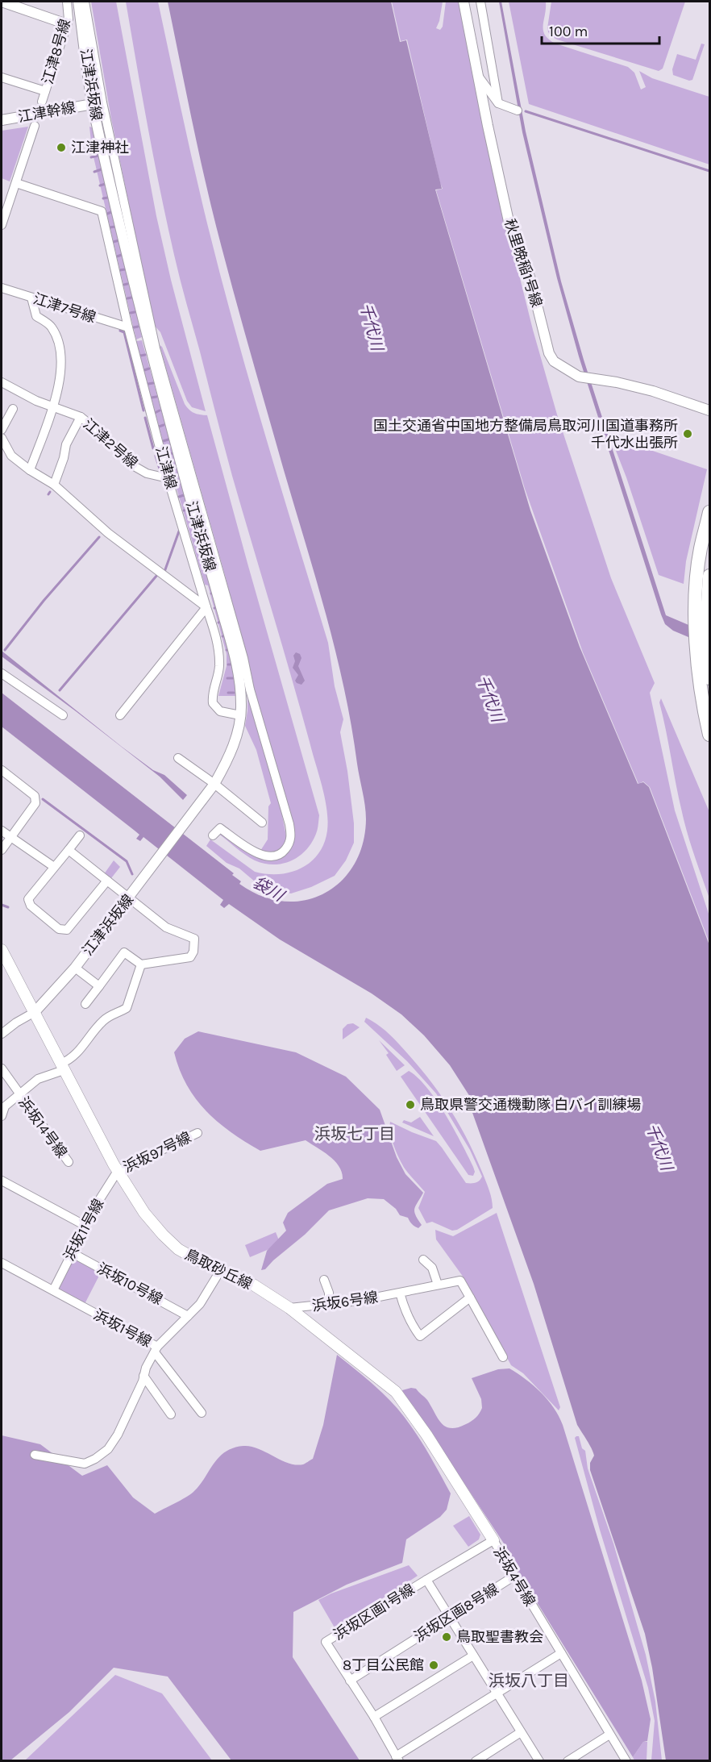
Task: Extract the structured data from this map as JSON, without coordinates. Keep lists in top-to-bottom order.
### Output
{
  "streets": {
    "main road": ["鳥取砂丘線"],
    "street": [
      "江津8号線",
      "江津浜坂線",
      "江津幹線",
      "秋里晩稲1号線",
      "江津7号線",
      "江津2号線",
      "江津線",
      "浜坂14号線",
      "浜坂97号線",
      "浜坂11号線",
      "浜坂10号線",
      "浜坂6号線",
      "浜坂1号線",
      "浜坂4号線",
      "浜坂区画1号線",
      "浜坂区画8号線"
    ]
  },
  "crossings": [
    ["江津浜坂線", "江津幹線"],
    ["江津浜坂線", "江津線"],
    ["江津浜坂線", "鳥取砂丘線"],
    ["江津7号線", "江津線"],
    ["江津2号線", "江津線"],
    ["浜坂97号線", "浜坂11号線"],
    ["浜坂97号線", "鳥取砂丘線"],
    ["浜坂11号線", "鳥取砂丘線"],
    ["浜坂11号線", "浜坂10号線"],
    ["浜坂11号線", "浜坂1号線"],
    ["鳥取砂丘線", "浜坂6号線"],
    ["鳥取砂丘線", "浜坂1号線"],
    ["鳥取砂丘線", "浜坂4号線"],
    ["鳥取砂丘線", "浜坂区画1号線"],
    ["浜坂10号線", "浜坂1号線"],
    ["浜坂4号線", "浜坂区画1号線"],
    ["浜坂4号線", "浜坂区画8号線"],
    ["浜坂区画1号線", "浜坂区画8号線"]
  ],
  "districts": ["浜坂七丁目", "浜坂八丁目"],
  "water": ["千代川", "袋川"],
  "places": [
    "江津神社",
    "国土交通省中国地方整備局鳥取河川国道事務所 千代水出張所",
    "鳥取県警交通機動隊 白バイ訓練場",
    "鳥取聖書教会",
    "8丁目公民館"
  ],
  "scale_bar": "100 m"
}
